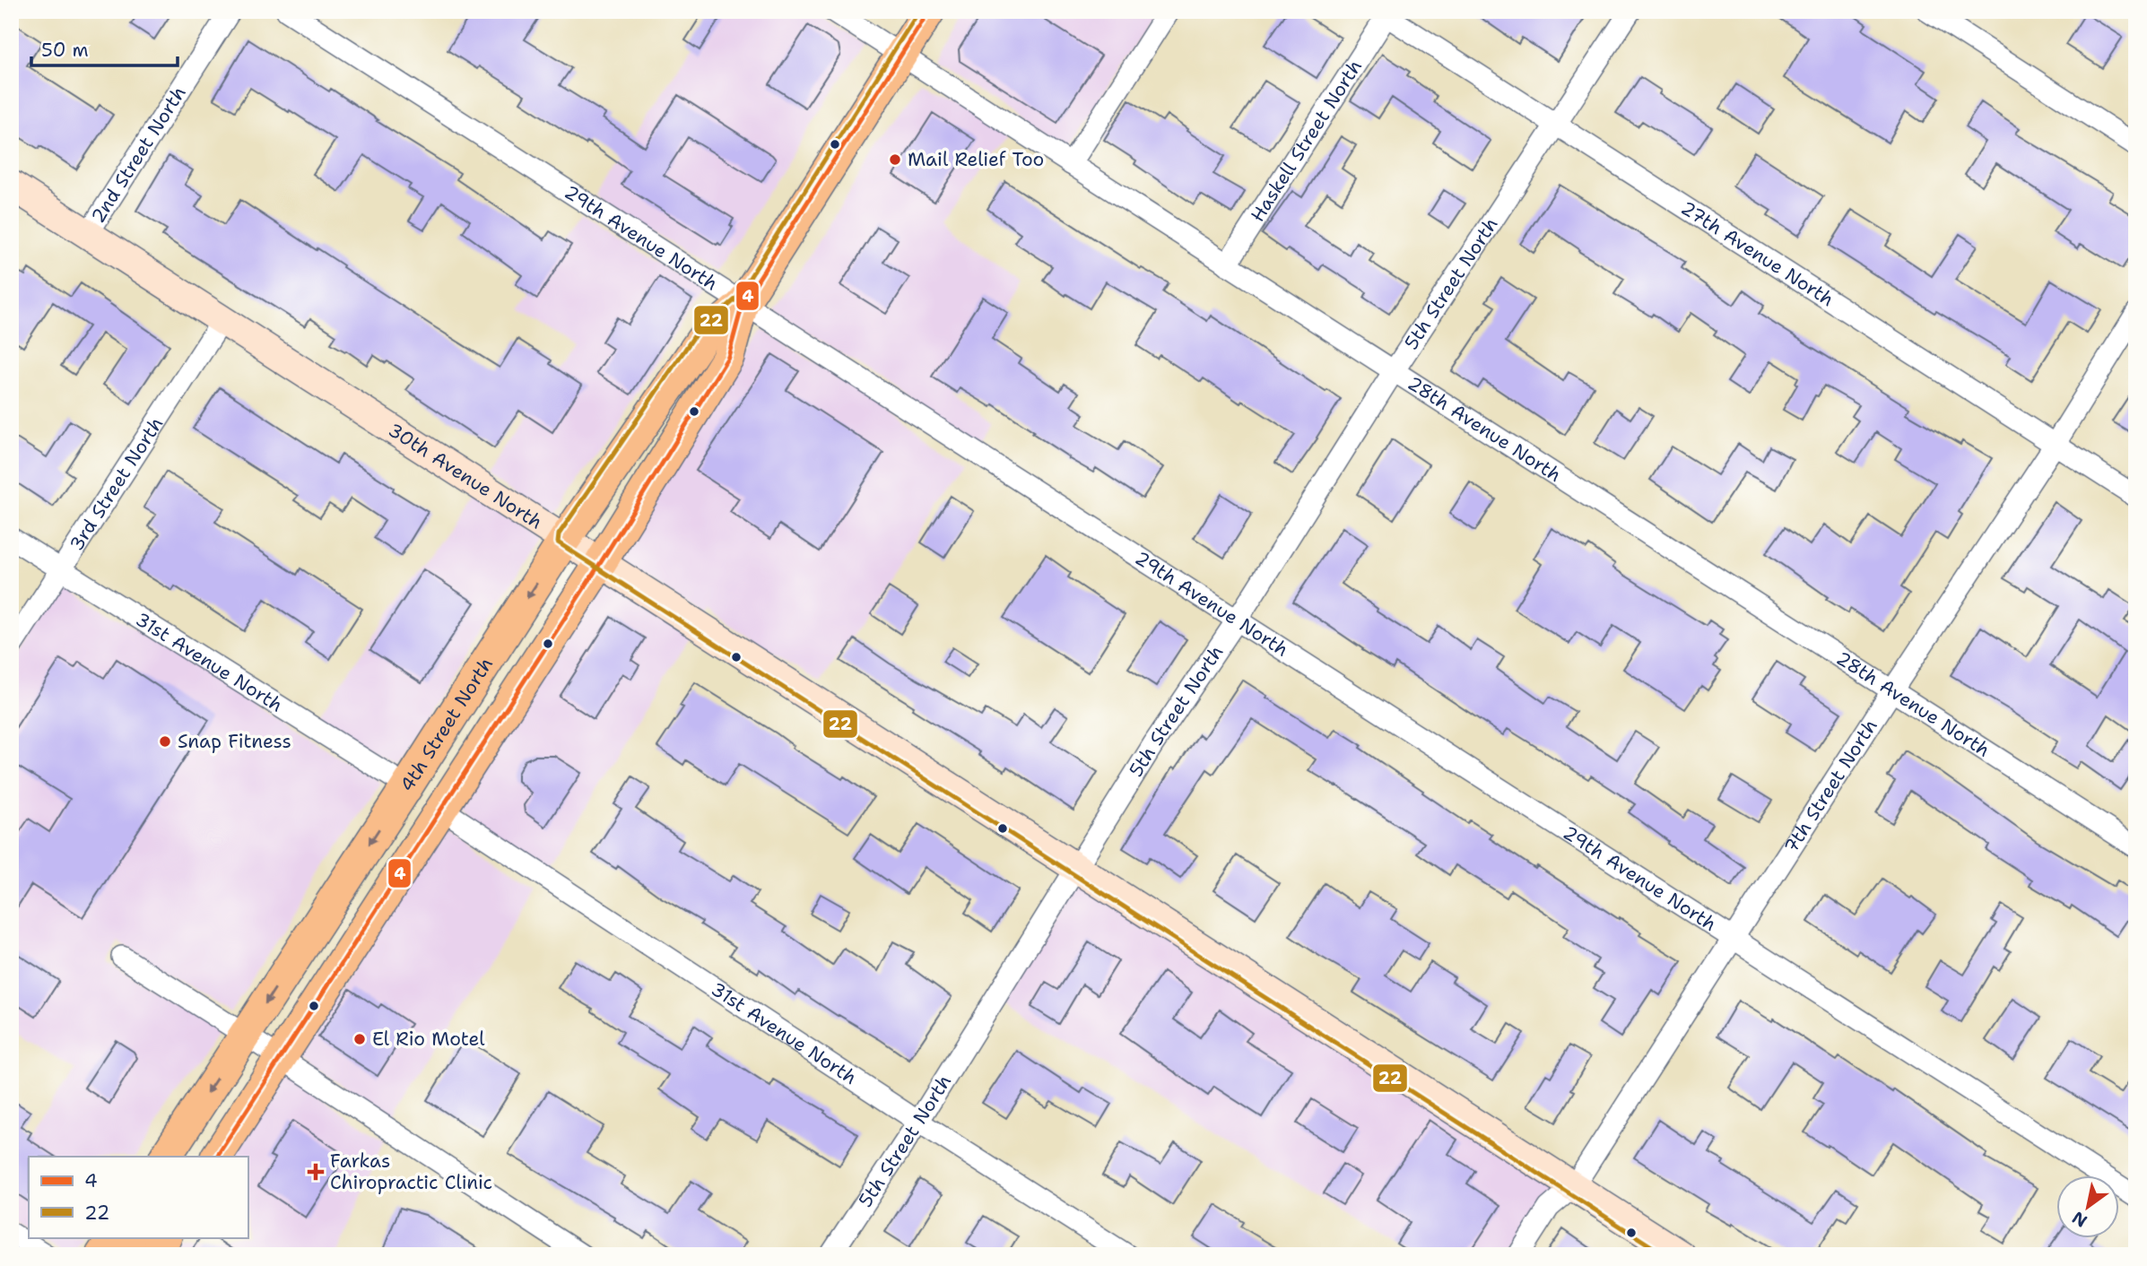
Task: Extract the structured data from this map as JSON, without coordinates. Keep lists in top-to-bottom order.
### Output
{
  "streets": {
    "main road": ["4th Street North"],
    "street": [
      "Haskell Street North",
      "2nd Street North",
      "29th Avenue North",
      "27th Avenue North",
      "5th Street North",
      "28th Avenue North",
      "30th Avenue North",
      "3rd Street North",
      "31st Avenue North",
      "7th Street North"
    ]
  },
  "crossings": [
    ["Haskell Street North", "27th Avenue North"],
    ["Haskell Street North", "28th Avenue North"],
    ["2nd Street North", "30th Avenue North"],
    ["29th Avenue North", "5th Street North"],
    ["29th Avenue North", "4th Street North"],
    ["29th Avenue North", "7th Street North"],
    ["27th Avenue North", "5th Street North"],
    ["27th Avenue North", "7th Street North"],
    ["5th Street North", "28th Avenue North"],
    ["5th Street North", "30th Avenue North"],
    ["5th Street North", "31st Avenue North"],
    ["28th Avenue North", "4th Street North"],
    ["28th Avenue North", "7th Street North"],
    ["30th Avenue North", "3rd Street North"],
    ["30th Avenue North", "4th Street North"],
    ["30th Avenue North", "7th Street North"],
    ["3rd Street North", "31st Avenue North"],
    ["31st Avenue North", "4th Street North"]
  ],
  "places": {
    "other": ["Mail Relief Too", "Snap Fitness", "El Rio Motel"],
    "health": ["Farkas Chiropractic Clinic"]
  },
  "lines": ["transit line 4", "transit line 22"],
  "legend": ["4", "22"],
  "scale_bar": "50 m",
  "north": "bottom left"
}
